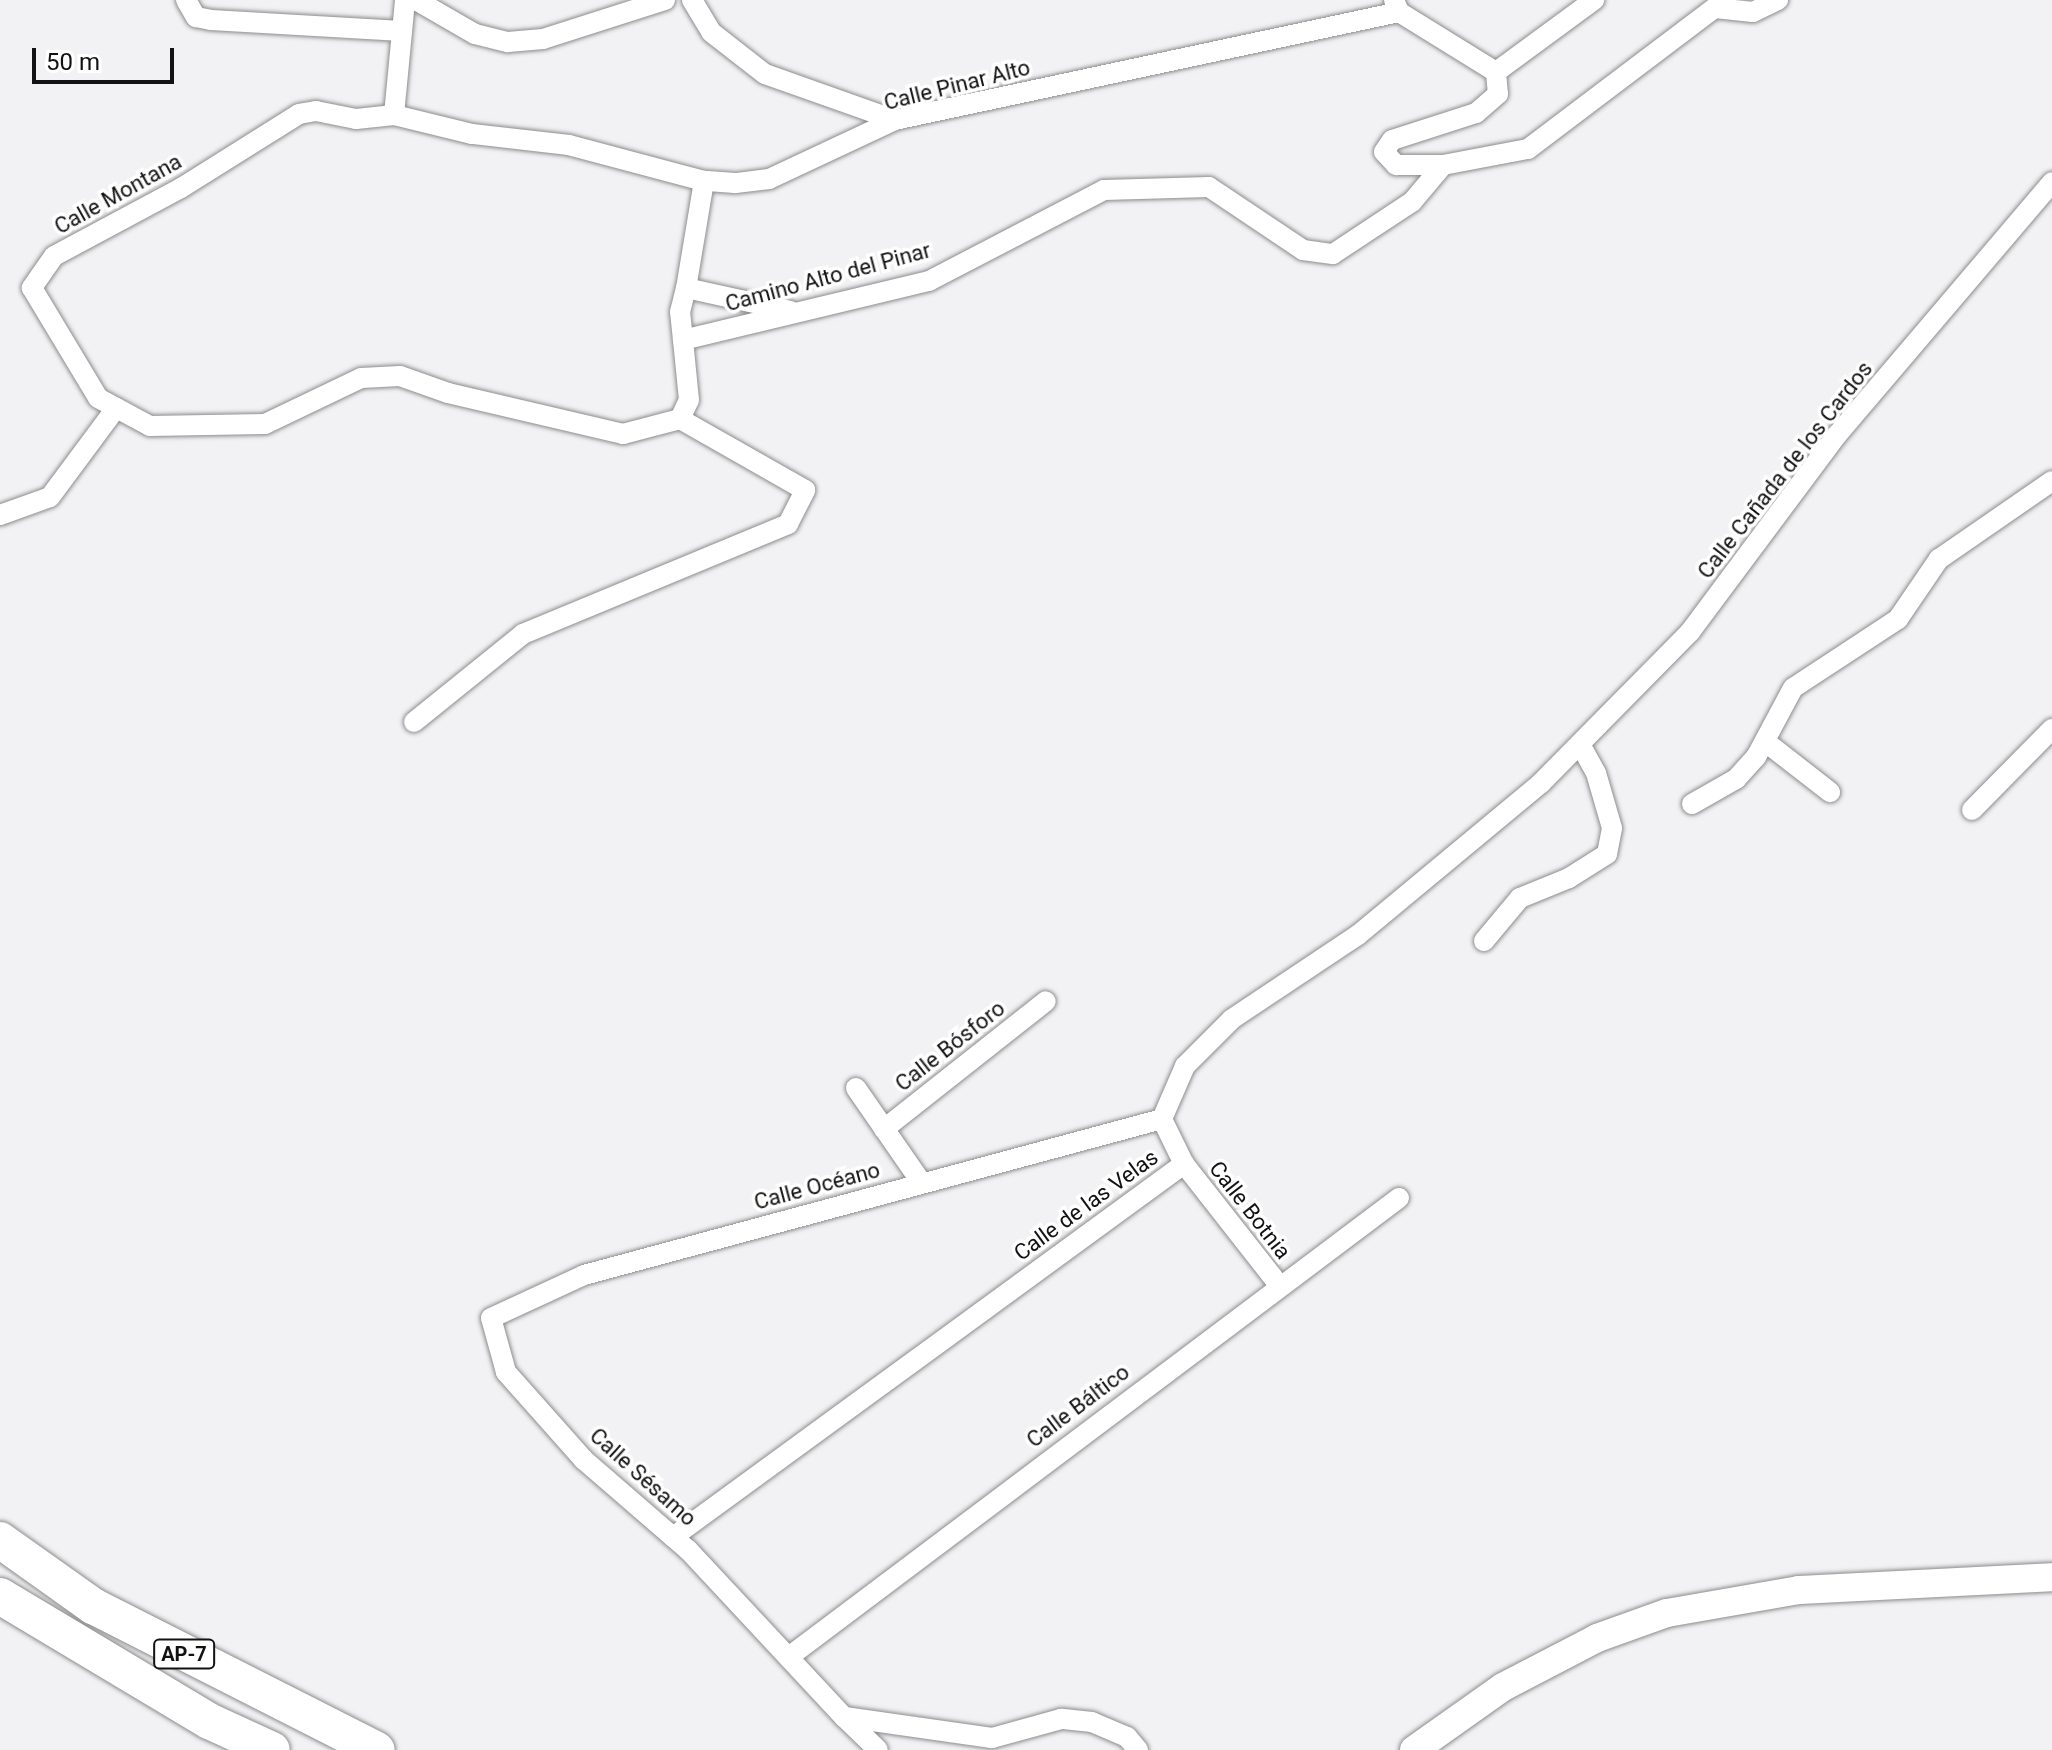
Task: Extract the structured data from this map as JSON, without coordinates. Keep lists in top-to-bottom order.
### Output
{
  "streets": {
    "highway": ["AP-7"],
    "street": [
      "Calle Pinar Alto",
      "Calle Montana",
      "Camino Alto del Pinar",
      "Calle Cañada de los Cardos",
      "Calle Bósforo",
      "Calle Océano",
      "Calle de las Velas",
      "Calle Botnia",
      "Calle Báltico",
      "Calle Sésamo"
    ]
  },
  "crossings": [
    ["Calle Pinar Alto", "Calle Montana"],
    ["Calle Cañada de los Cardos", "Calle de las Velas"],
    ["Calle Océano", "Calle de las Velas"],
    ["Calle Océano", "Calle Sésamo"],
    ["Calle de las Velas", "Calle Botnia"],
    ["Calle de las Velas", "Calle Sésamo"],
    ["Calle Botnia", "Calle Báltico"],
    ["Calle Báltico", "Calle Sésamo"]
  ],
  "scale_bar": "50 m"
}
